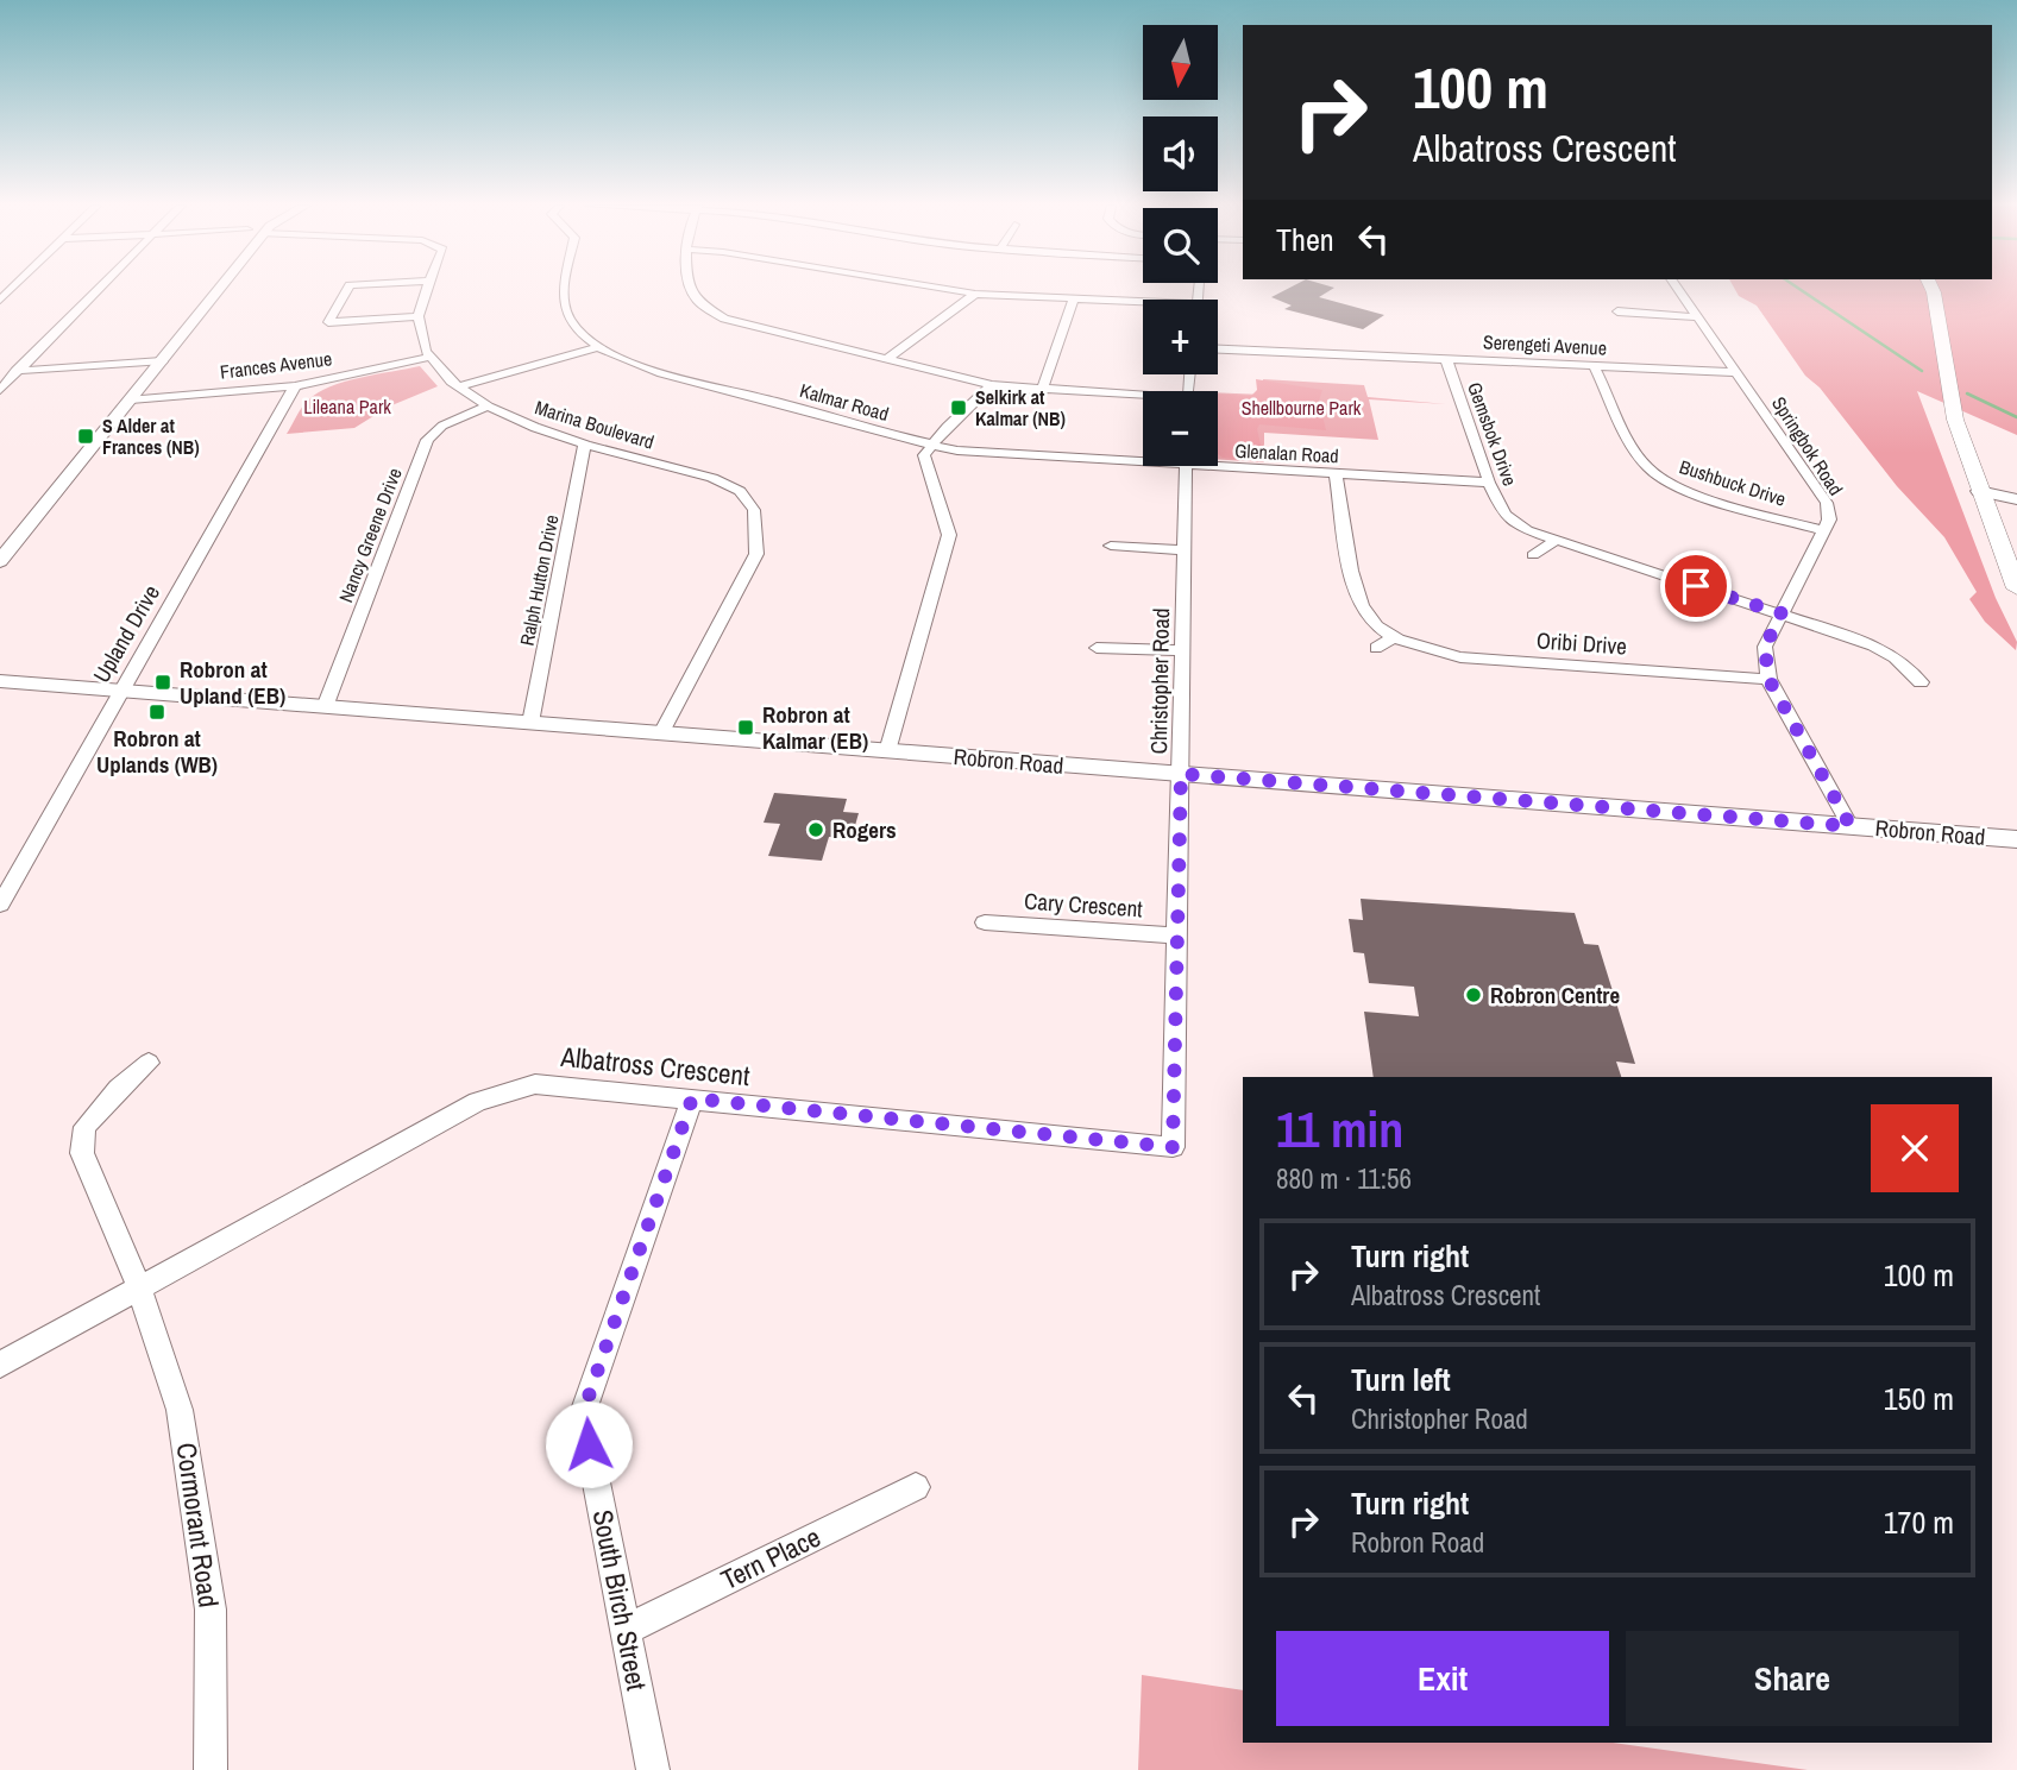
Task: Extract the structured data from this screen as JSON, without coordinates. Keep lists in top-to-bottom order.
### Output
{
  "streets": {
    "street": [
      "Serengeti Avenue",
      "Frances Avenue",
      "Kalmar Road",
      "Marina Boulevard",
      "Gemsbok Drive",
      "Springbok Road",
      "Glenalan Road",
      "Bushbuck Drive",
      "Nancy Greene Drive",
      "Ralph Hutton Drive",
      "Upland Drive",
      "Oribi Drive",
      "Christopher Road",
      "Robron Road",
      "Cary Crescent",
      "Albatross Crescent",
      "Cormorant Road",
      "Tern Place",
      "South Birch Street"
    ]
  },
  "crossings": [
    ["Serengeti Avenue", "Gemsbok Drive"],
    ["Serengeti Avenue", "Springbok Road"],
    ["Serengeti Avenue", "Bushbuck Drive"],
    ["Frances Avenue", "Marina Boulevard"],
    ["Frances Avenue", "Upland Drive"],
    ["Kalmar Road", "Glenalan Road"],
    ["Marina Boulevard", "Nancy Greene Drive"],
    ["Marina Boulevard", "Ralph Hutton Drive"],
    ["Marina Boulevard", "Robron Road"],
    ["Gemsbok Drive", "Springbok Road"],
    ["Gemsbok Drive", "Glenalan Road"],
    ["Springbok Road", "Bushbuck Drive"],
    ["Springbok Road", "Oribi Drive"],
    ["Springbok Road", "Robron Road"],
    ["Glenalan Road", "Oribi Drive"],
    ["Glenalan Road", "Christopher Road"],
    ["Nancy Greene Drive", "Robron Road"],
    ["Ralph Hutton Drive", "Robron Road"],
    ["Upland Drive", "Robron Road"],
    ["Christopher Road", "Robron Road"],
    ["Christopher Road", "Cary Crescent"],
    ["Christopher Road", "Albatross Crescent"],
    ["Albatross Crescent", "Cormorant Road"],
    ["Albatross Crescent", "South Birch Street"],
    ["Tern Place", "South Birch Street"]
  ],
  "parks": ["Lileana Park", "Shellbourne Park"],
  "places": {
    "transit": [
      "Selkirk at Kalmar (NB)",
      "S Alder at Frances (NB)",
      "Robron at Upland (EB)",
      "Robron at Uplands (WB)",
      "Robron at Kalmar (EB)"
    ],
    "other": ["Rogers", "Robron Centre"]
  },
  "north": "bottom",
  "page": {
    "map_buttons": ["+", "−"],
    "turn": ["100 m", "Albatross Crescent"],
    "then": "Then",
    "heading": ["11 min", "880 m · 11:56"],
    "list": [
      {
        "name": "Turn right",
        "note": "Albatross Crescent",
        "value": "100 m"
      },
      {
        "name": "Turn left",
        "note": "Christopher Road",
        "value": "150 m"
      },
      {
        "name": "Turn right",
        "note": "Robron Road",
        "value": "170 m"
      }
    ],
    "buttons": ["Exit", "Share"]
  }
}
